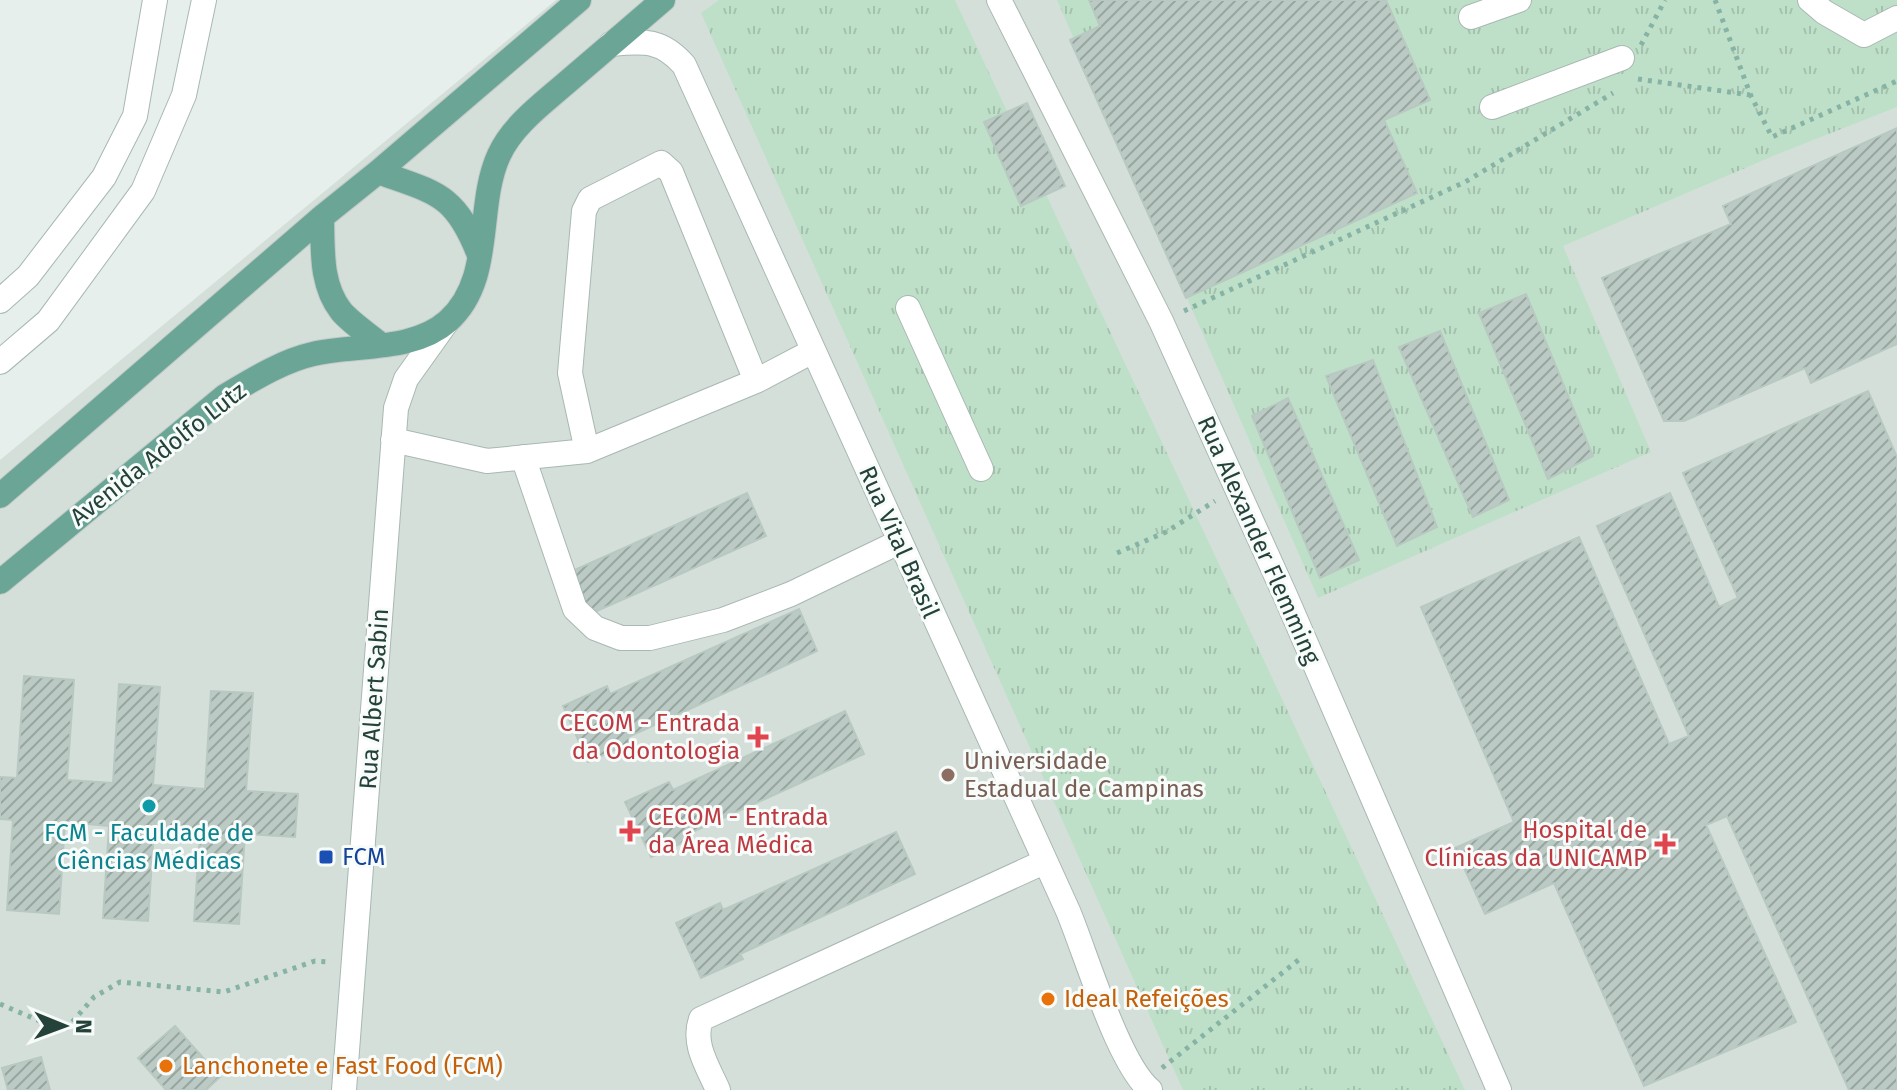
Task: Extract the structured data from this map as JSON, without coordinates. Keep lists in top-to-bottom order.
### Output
{
  "streets": {
    "main road": ["Avenida Adolfo Lutz"],
    "street": ["Rua Alexander Flemming", "Rua Vital Brasil", "Rua Albert Sabin"]
  },
  "crossings": [
    ["Avenida Adolfo Lutz", "Rua Vital Brasil"],
    ["Avenida Adolfo Lutz", "Rua Albert Sabin"]
  ],
  "places": {
    "health": ["CECOM - Entrada da Odontologia", "CECOM - Entrada da Área Médica", "Hospital de Clínicas da UNICAMP"],
    "other": [
      "Universidade Estadual de Campinas",
      "FCM - Faculdade de Ciências Médicas",
      "Ideal Refeições",
      "Lanchonete e Fast Food (FCM)"
    ],
    "transit": ["FCM"]
  },
  "north": "right"
}
